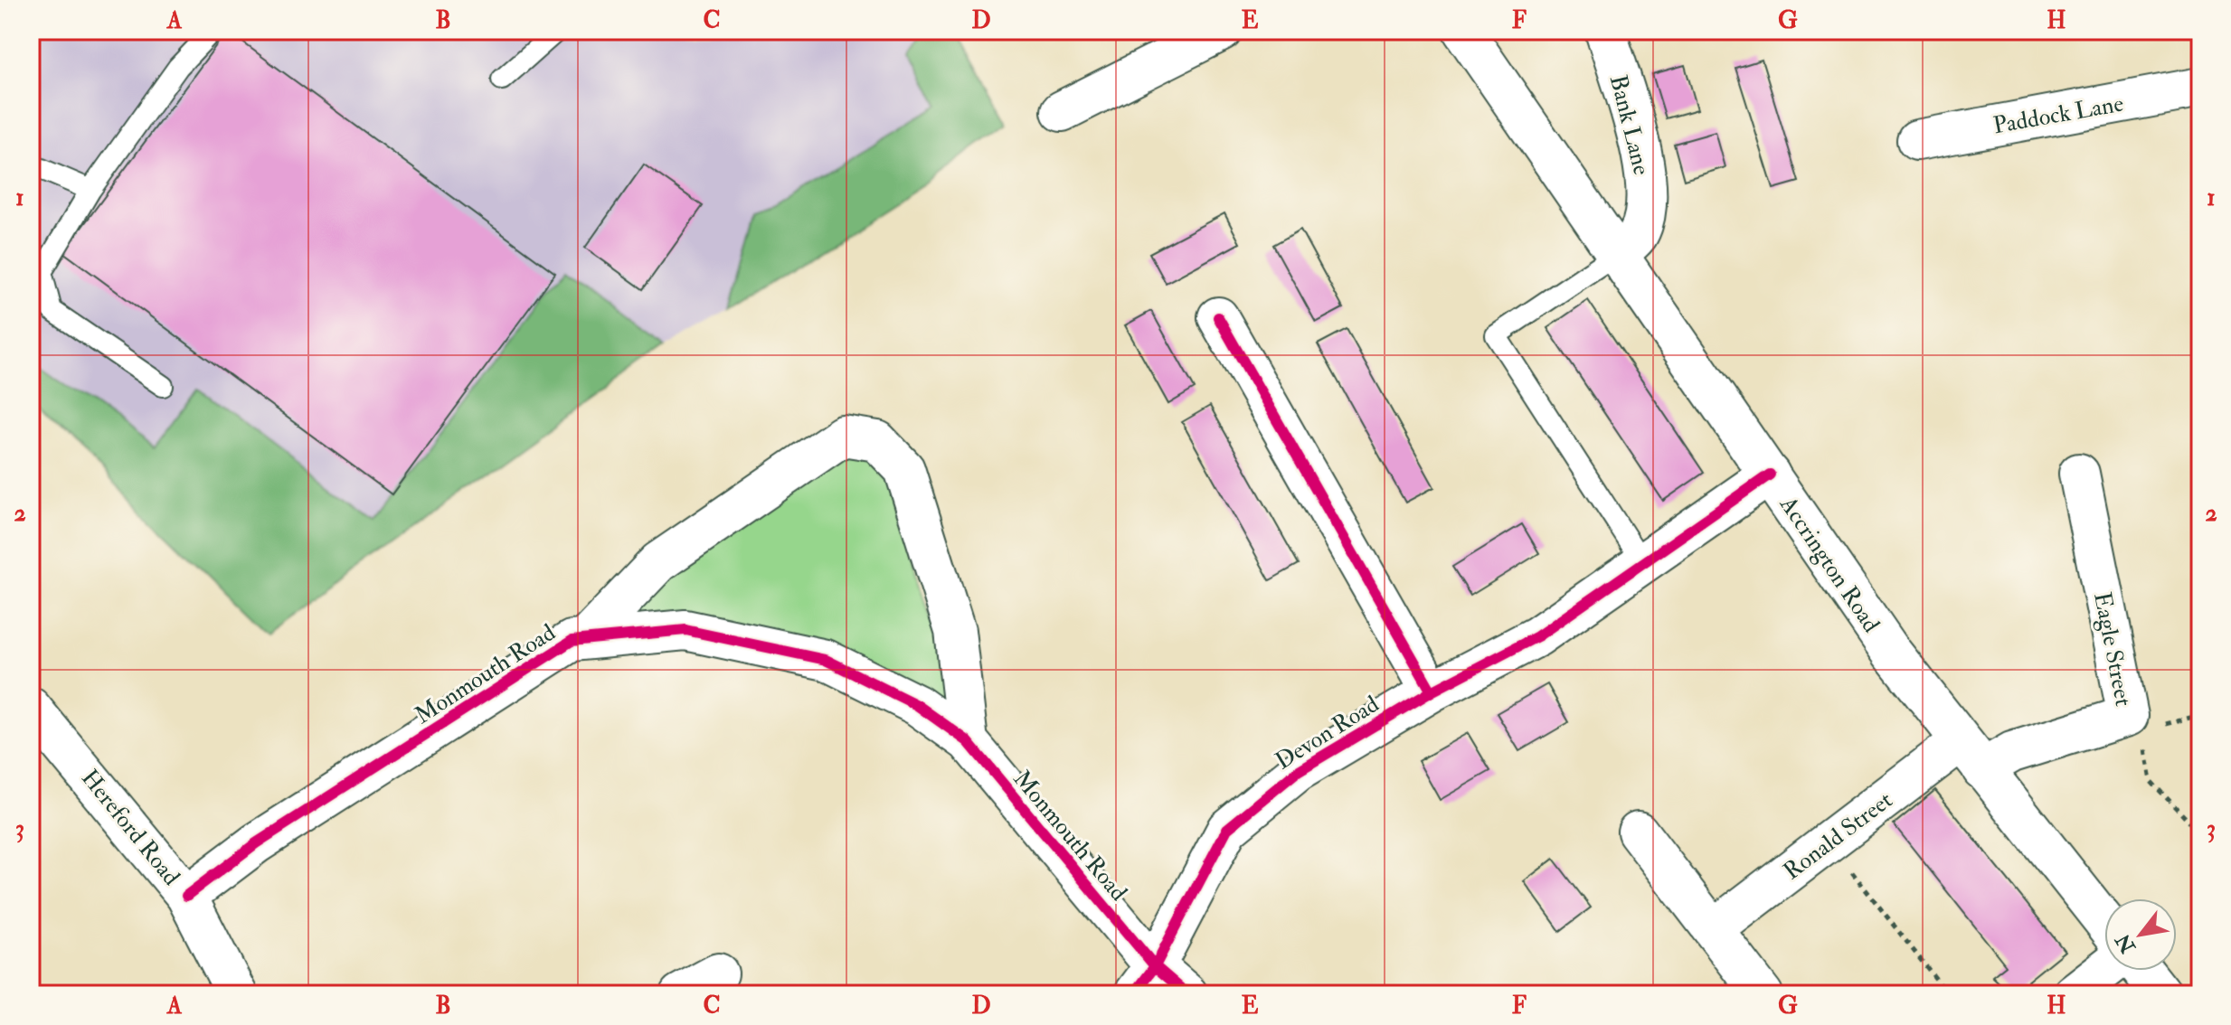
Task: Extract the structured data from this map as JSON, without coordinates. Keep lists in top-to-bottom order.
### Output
{
  "streets": {
    "street": [
      "Paddock Lane",
      "Bank Lane",
      "Accrington Road",
      "Eagle Street",
      "Monmouth Road",
      "Devon Road",
      "Hereford Road",
      "Ronald Street"
    ]
  },
  "crossings": [
    ["Bank Lane", "Accrington Road"],
    ["Accrington Road", "Eagle Street"],
    ["Accrington Road", "Devon Road"],
    ["Accrington Road", "Ronald Street"],
    ["Eagle Street", "Ronald Street"],
    ["Monmouth Road", "Devon Road"],
    ["Monmouth Road", "Hereford Road"]
  ],
  "north": "bottom left",
  "grid": {
    "columns": [
      "A",
      "B",
      "C",
      "D",
      "E",
      "F",
      "G",
      "H"
    ],
    "rows": ["1", "2", "3"]
  }
}
